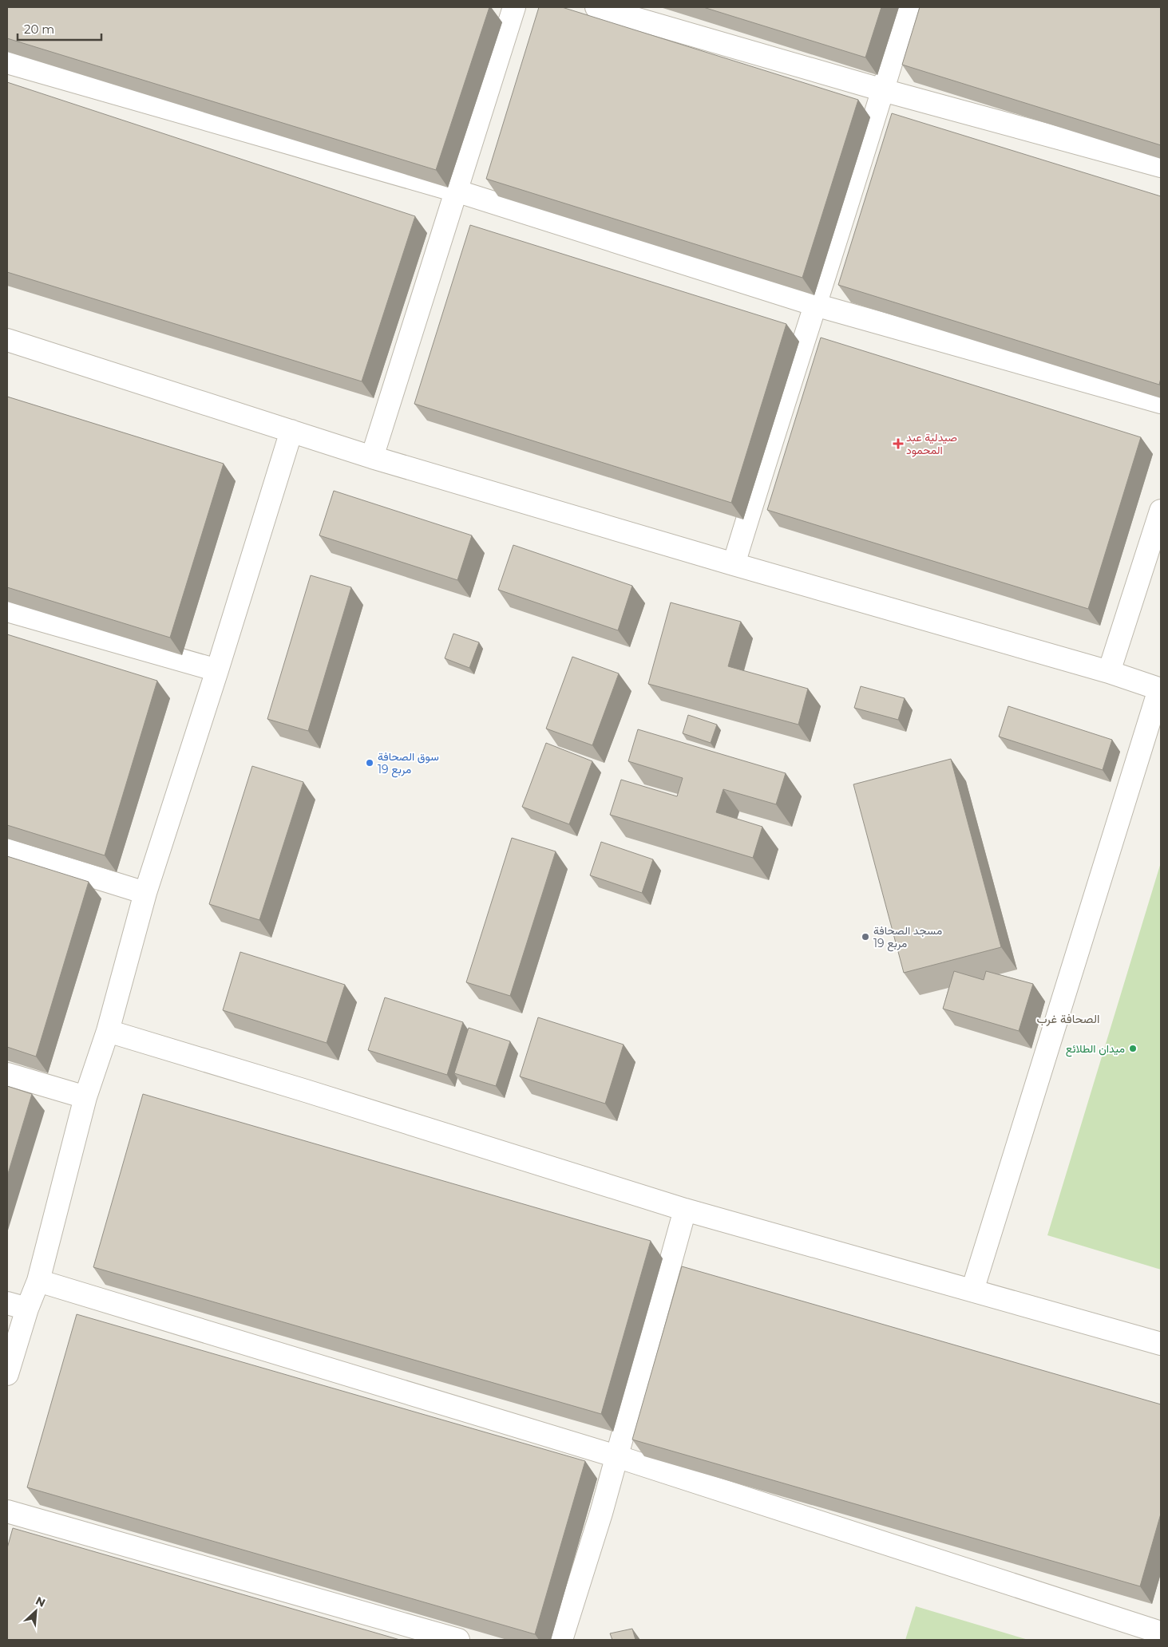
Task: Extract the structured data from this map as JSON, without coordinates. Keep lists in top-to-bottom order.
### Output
{
  "districts": ["الصحافة غرب"],
  "places": {
    "health": ["صيدلية عبد المحمود"],
    "other": ["سوق الصحافة مربع 19", "مسجد الصحافة مربع 19", "ميدان الطلائع"]
  },
  "scale_bar": "20 m",
  "north": "top right"
}
